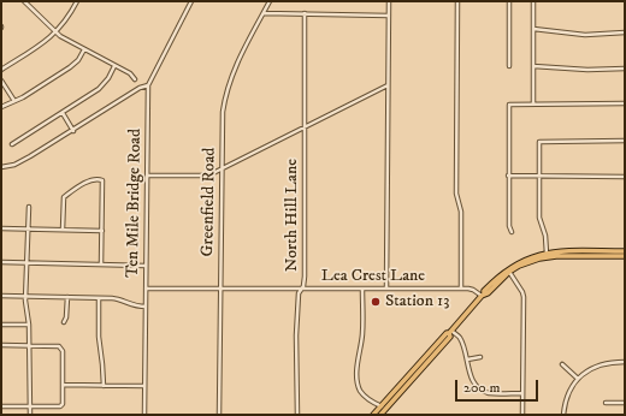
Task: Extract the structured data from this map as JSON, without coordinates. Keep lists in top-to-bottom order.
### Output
{
  "streets": {
    "street": [
      "Greenfield Road",
      "Ten Mile Bridge Road",
      "North Hill Lane",
      "Lea Crest Lane"
    ]
  },
  "crossings": [
    ["Greenfield Road", "Lea Crest Lane"],
    ["Ten Mile Bridge Road", "Lea Crest Lane"],
    ["North Hill Lane", "Lea Crest Lane"]
  ],
  "places": ["Station 13"],
  "scale_bar": "200 m"
}
